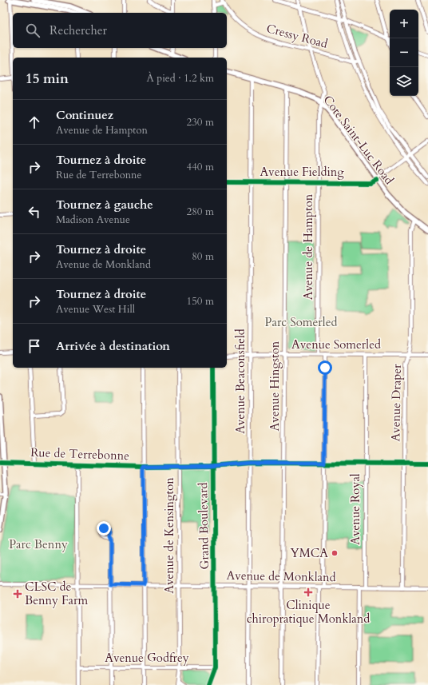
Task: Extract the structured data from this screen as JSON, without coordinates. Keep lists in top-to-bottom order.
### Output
{
  "streets": {
    "main road": ["Cote Saint-Luc Road"],
    "street": [
      "Cressy Road",
      "Avenue Fielding",
      "Avenue de Hampton",
      "Avenue Somerled",
      "Avenue Beaconsfield",
      "Avenue Hingston",
      "Avenue Draper",
      "Rue de Terrebonne",
      "Avenue Royal",
      "Grand Boulevard",
      "Avenue de Kensington",
      "Avenue de Monkland",
      "Avenue Godfrey"
    ]
  },
  "crossings": [
    ["Cressy Road", "Avenue de Hampton"],
    ["Cote Saint-Luc Road", "Avenue Fielding"],
    ["Cote Saint-Luc Road", "Avenue de Hampton"],
    ["Cote Saint-Luc Road", "Avenue Beaconsfield"],
    ["Cote Saint-Luc Road", "Avenue Hingston"],
    ["Cote Saint-Luc Road", "Avenue Draper"],
    ["Avenue Fielding", "Avenue de Hampton"],
    ["Avenue Fielding", "Avenue Beaconsfield"],
    ["Avenue Fielding", "Avenue Hingston"],
    ["Avenue de Hampton", "Avenue Somerled"],
    ["Avenue Somerled", "Avenue Beaconsfield"],
    ["Avenue Somerled", "Avenue Hingston"],
    ["Avenue Somerled", "Avenue Draper"],
    ["Avenue Somerled", "Avenue Royal"],
    ["Avenue Beaconsfield", "Rue de Terrebonne"],
    ["Avenue Beaconsfield", "Avenue de Monkland"],
    ["Avenue Hingston", "Rue de Terrebonne"],
    ["Avenue Hingston", "Avenue de Monkland"],
    ["Avenue Draper", "Rue de Terrebonne"],
    ["Avenue Draper", "Avenue de Monkland"],
    ["Rue de Terrebonne", "Avenue Royal"],
    ["Rue de Terrebonne", "Grand Boulevard"],
    ["Rue de Terrebonne", "Avenue de Kensington"],
    ["Avenue Royal", "Avenue de Monkland"],
    ["Grand Boulevard", "Avenue de Monkland"],
    ["Grand Boulevard", "Avenue Godfrey"],
    ["Avenue de Kensington", "Avenue de Monkland"],
    ["Avenue de Kensington", "Avenue Godfrey"]
  ],
  "parks": ["Parc Somerled", "Parc Benny"],
  "places": {
    "other": ["YMCA"],
    "health": ["Clinique chiropratique Monkland", "CLSC de Benny Farm"]
  },
  "page": {
    "map_buttons": ["+", "−"],
    "search": "Rechercher",
    "heading": ["15 min", "À pied · 1.2 km"],
    "list": [
      ["Continuez", "Avenue de Hampton", "230 m"],
      ["Tournez à droite", "Rue de Terrebonne", "440 m"],
      ["Tournez à gauche", "Madison Avenue", "280 m"],
      ["Tournez à droite", "Avenue de Monkland", "80 m"],
      ["Tournez à droite", "Avenue West Hill", "150 m"],
      "Arrivée à destination"
    ]
  }
}
